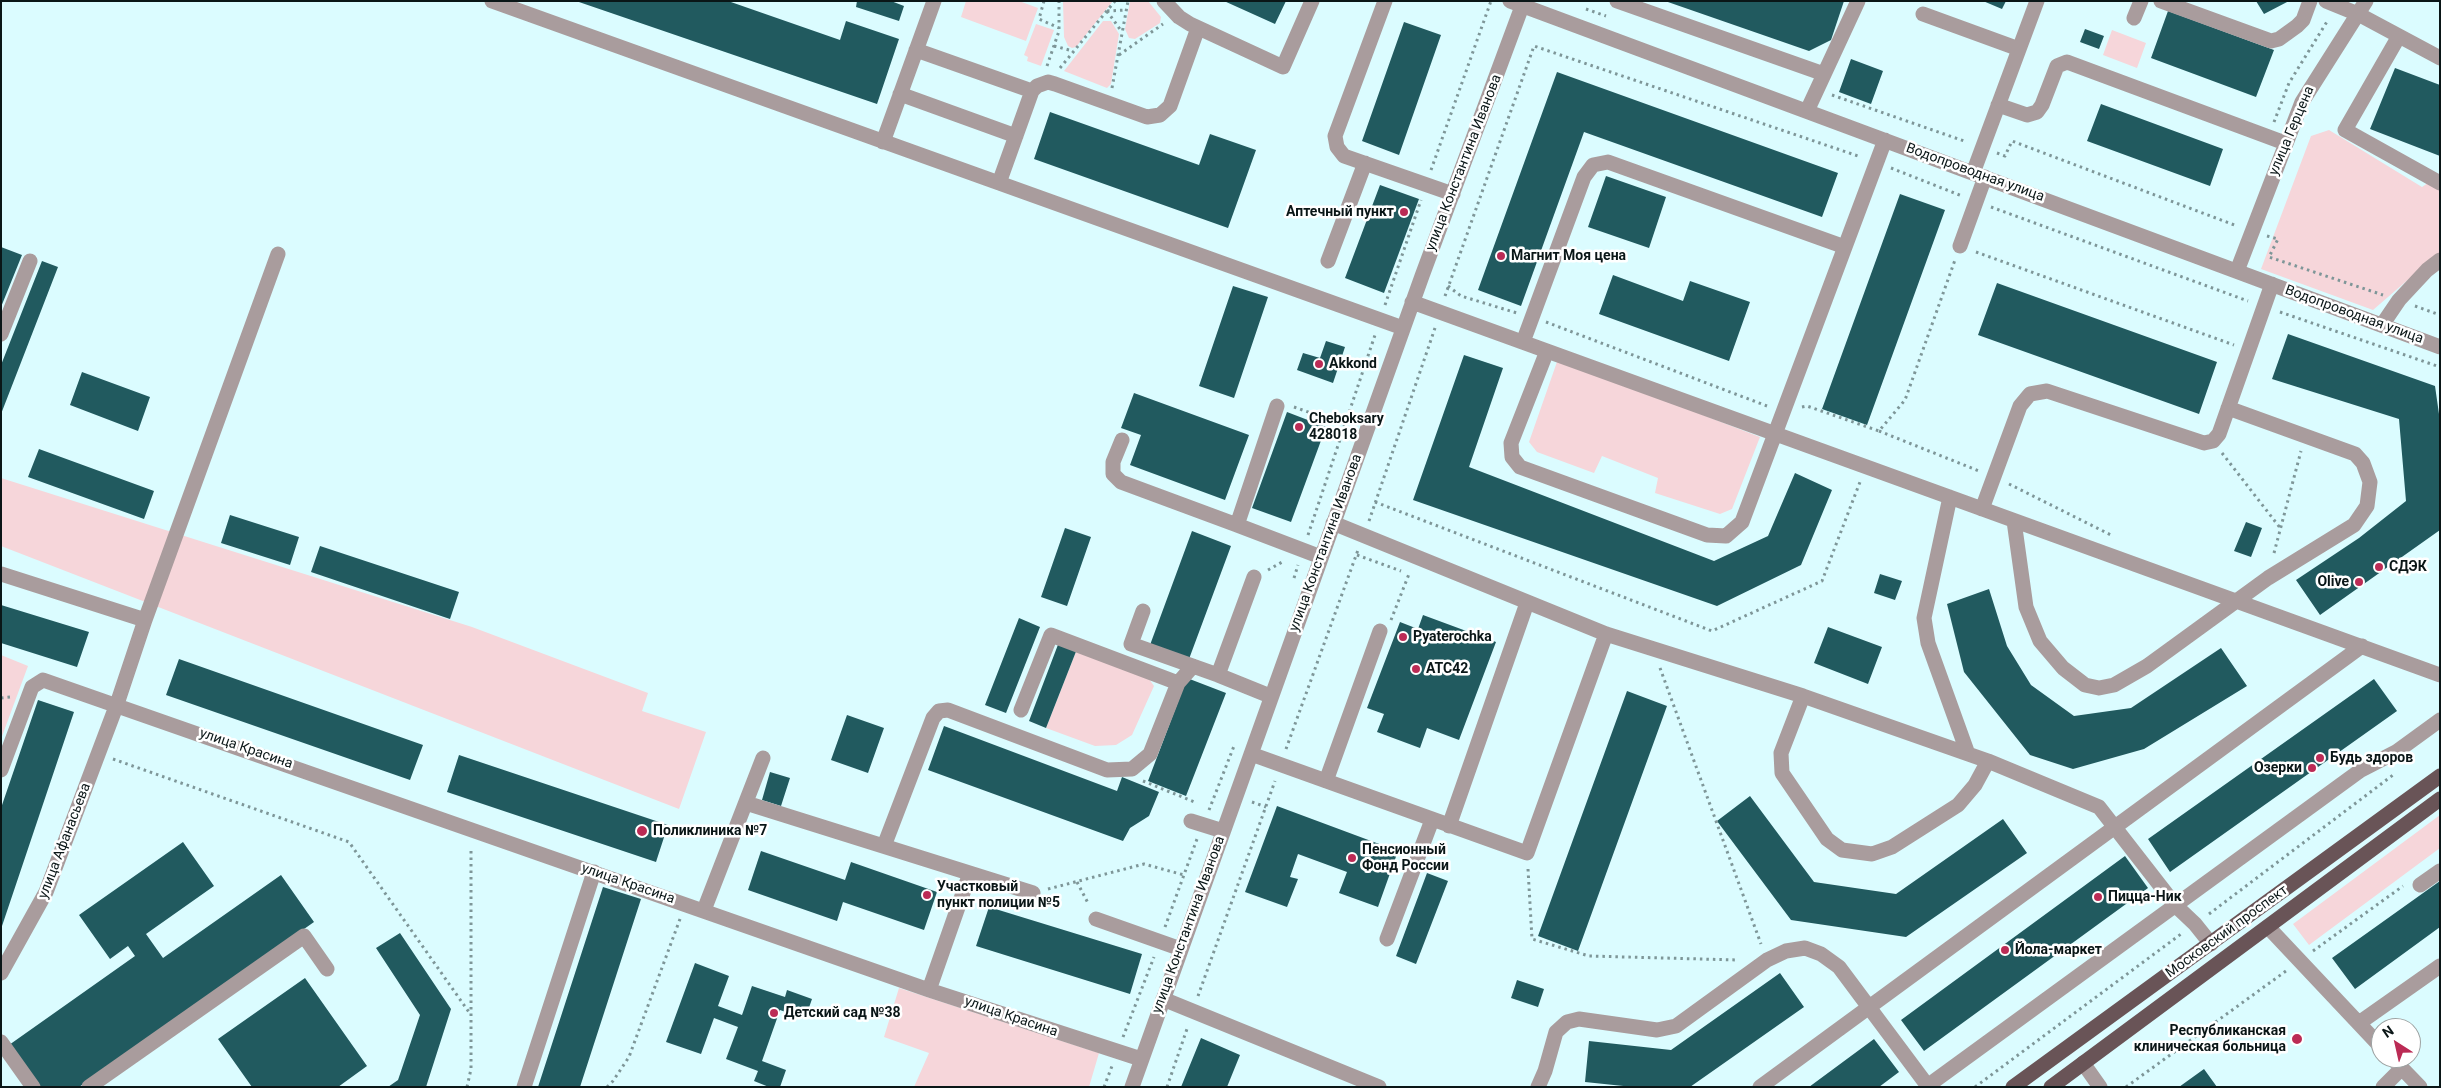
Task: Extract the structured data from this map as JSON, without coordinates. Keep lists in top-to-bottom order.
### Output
{
  "streets": {
    "main road": ["Московский проспект"],
    "street": [
      "улица Герцена",
      "улица Константина Иванова",
      "Водопроводная улица",
      "улица Красина",
      "улица Афанасьева"
    ]
  },
  "crossings": [
    ["улица Герцена", "Водопроводная улица"],
    ["улица Константина Иванова", "Водопроводная улица"],
    ["улица Константина Иванова", "улица Красина"],
    ["улица Красина", "улица Афанасьева"]
  ],
  "places": [
    "Аптечный пункт",
    "Магнит Моя цена",
    "Akkond",
    "Cheboksary 428018",
    "СДЭК",
    "Olive",
    "Pyaterochka",
    "АТС42",
    "Будь здоров",
    "Озерки",
    "Поликлиника №7",
    "Пенсионный Фонд России",
    "Участковый пункт полиции №5",
    "Пицца-Ник",
    "Йола-маркет",
    "Детский сад №38",
    "Республиканская клиническая больница"
  ],
  "north": "top left"
}
